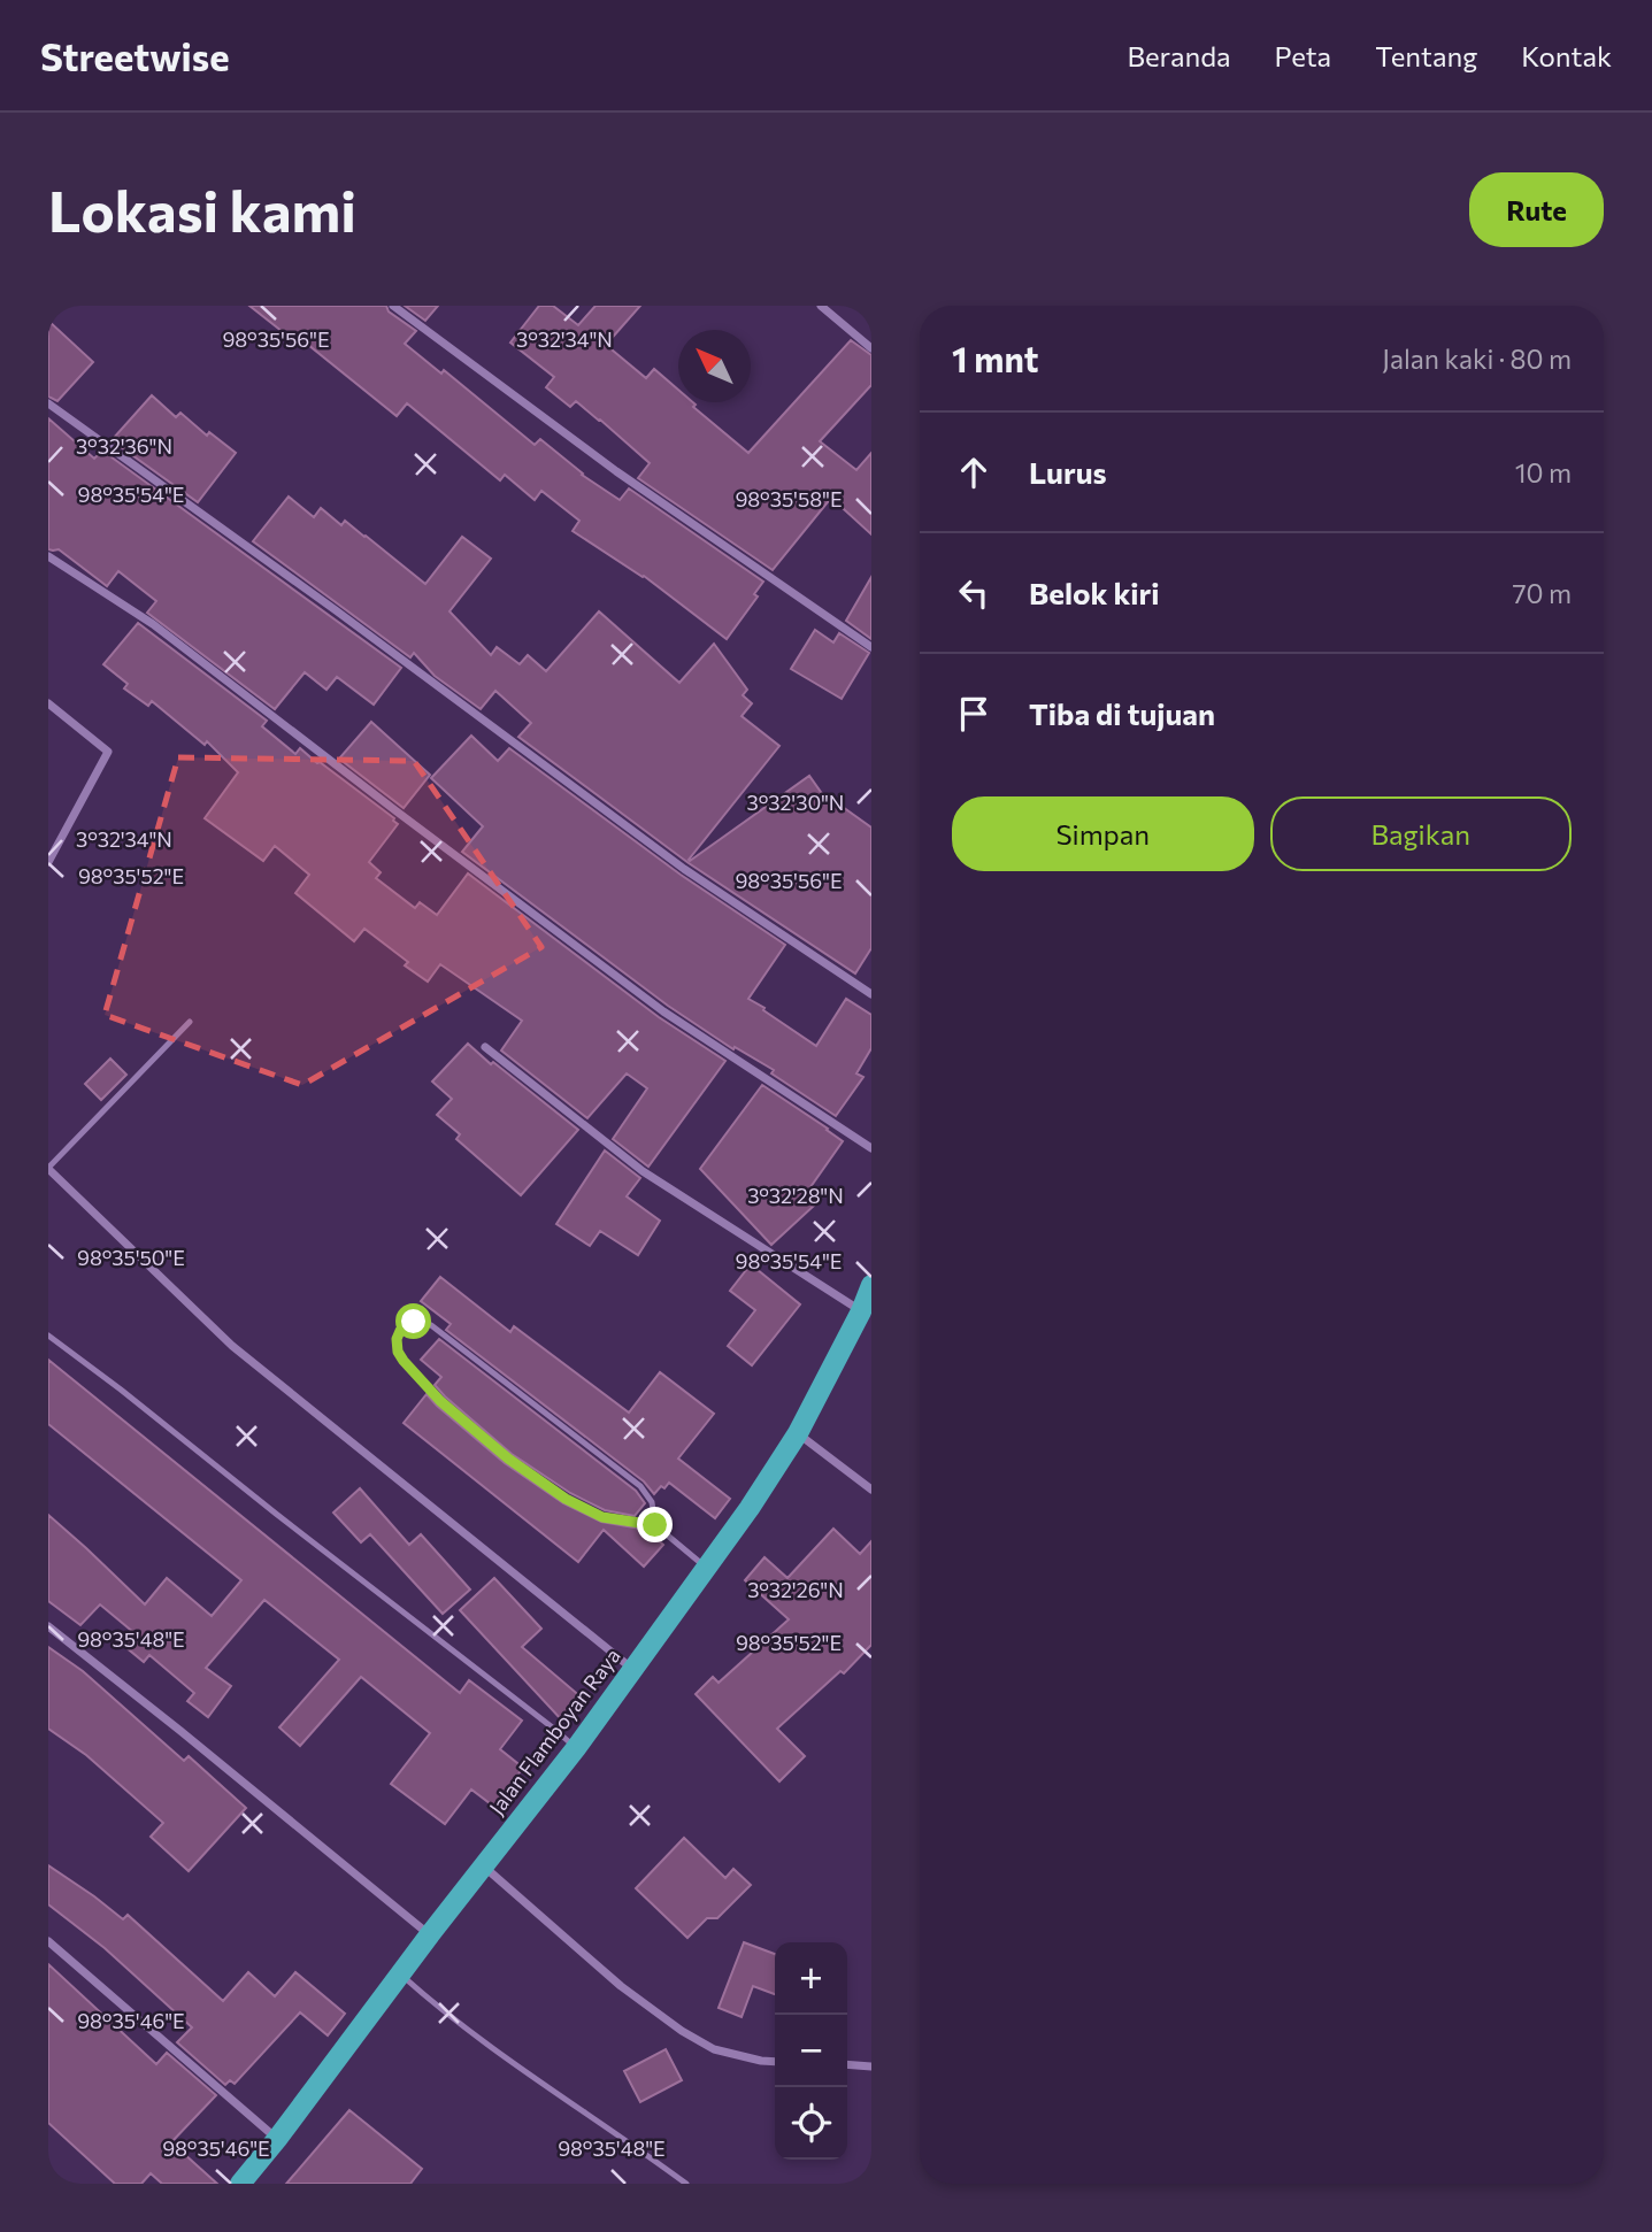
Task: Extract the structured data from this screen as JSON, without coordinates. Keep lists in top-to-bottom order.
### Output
{
  "streets": {
    "main road": ["Jalan Flamboyan Raya"]
  },
  "north": "top left",
  "page": {
    "header": "Streetwise",
    "nav": [
      "Beranda",
      "Peta",
      "Tentang",
      "Kontak"
    ],
    "buttons": [
      "Rute",
      ["Simpan", "Bagikan"]
    ],
    "title": "Lokasi kami",
    "heading": ["1 mnt", "Jalan kaki · 80 m"],
    "list": [
      ["Lurus", "10 m"],
      ["Belok kiri", "70 m"],
      "Tiba di tujuan"
    ],
    "map_buttons": ["+", "−"]
  },
  "coordinates": [
    "98°35'56\"E",
    "3°32'34\"N",
    "3°32'36\"N",
    "98°35'54\"E",
    "98°35'58\"E",
    "3°32'30\"N",
    "98°35'52\"E",
    "3°32'28\"N",
    "98°35'50\"E",
    "3°32'26\"N",
    "98°35'48\"E",
    "98°35'46\"E"
  ]
}
